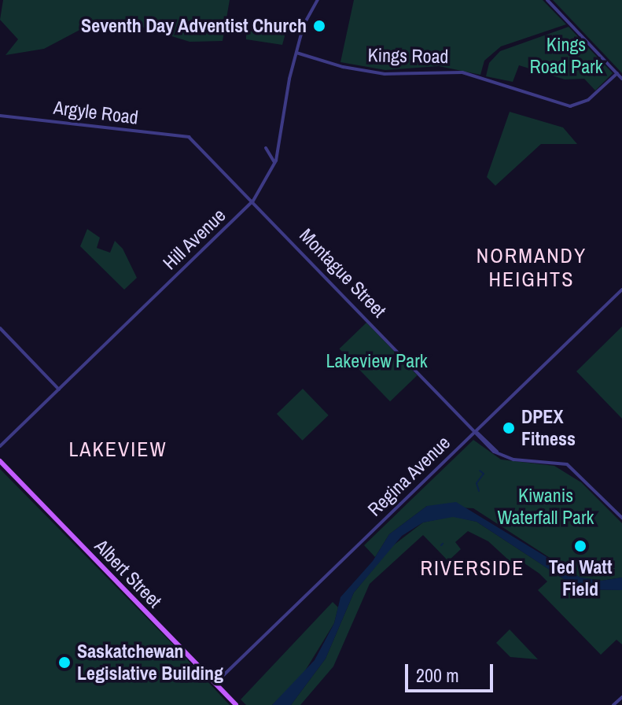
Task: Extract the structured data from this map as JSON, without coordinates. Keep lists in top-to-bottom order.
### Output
{
  "streets": {
    "main road": ["Albert Street"],
    "street": [
      "Kings Road",
      "Argyle Road",
      "Hill Avenue",
      "Montague Street",
      "Regina Avenue"
    ]
  },
  "crossings": [
    ["Kings Road", "Hill Avenue"],
    ["Argyle Road", "Montague Street"],
    ["Hill Avenue", "Montague Street"],
    ["Montague Street", "Regina Avenue"],
    ["Regina Avenue", "Albert Street"]
  ],
  "districts": ["NORMANDY HEIGHTS", "LAKEVIEW", "RIVERSIDE"],
  "parks": ["Kings Road Park", "Lakeview Park", "Kiwanis Waterfall Park"],
  "places": [
    "Seventh Day Adventist Church",
    "DPEX Fitness",
    "Ted Watt Field",
    "Saskatchewan Legislative Building"
  ],
  "scale_bar": "200 m"
}
